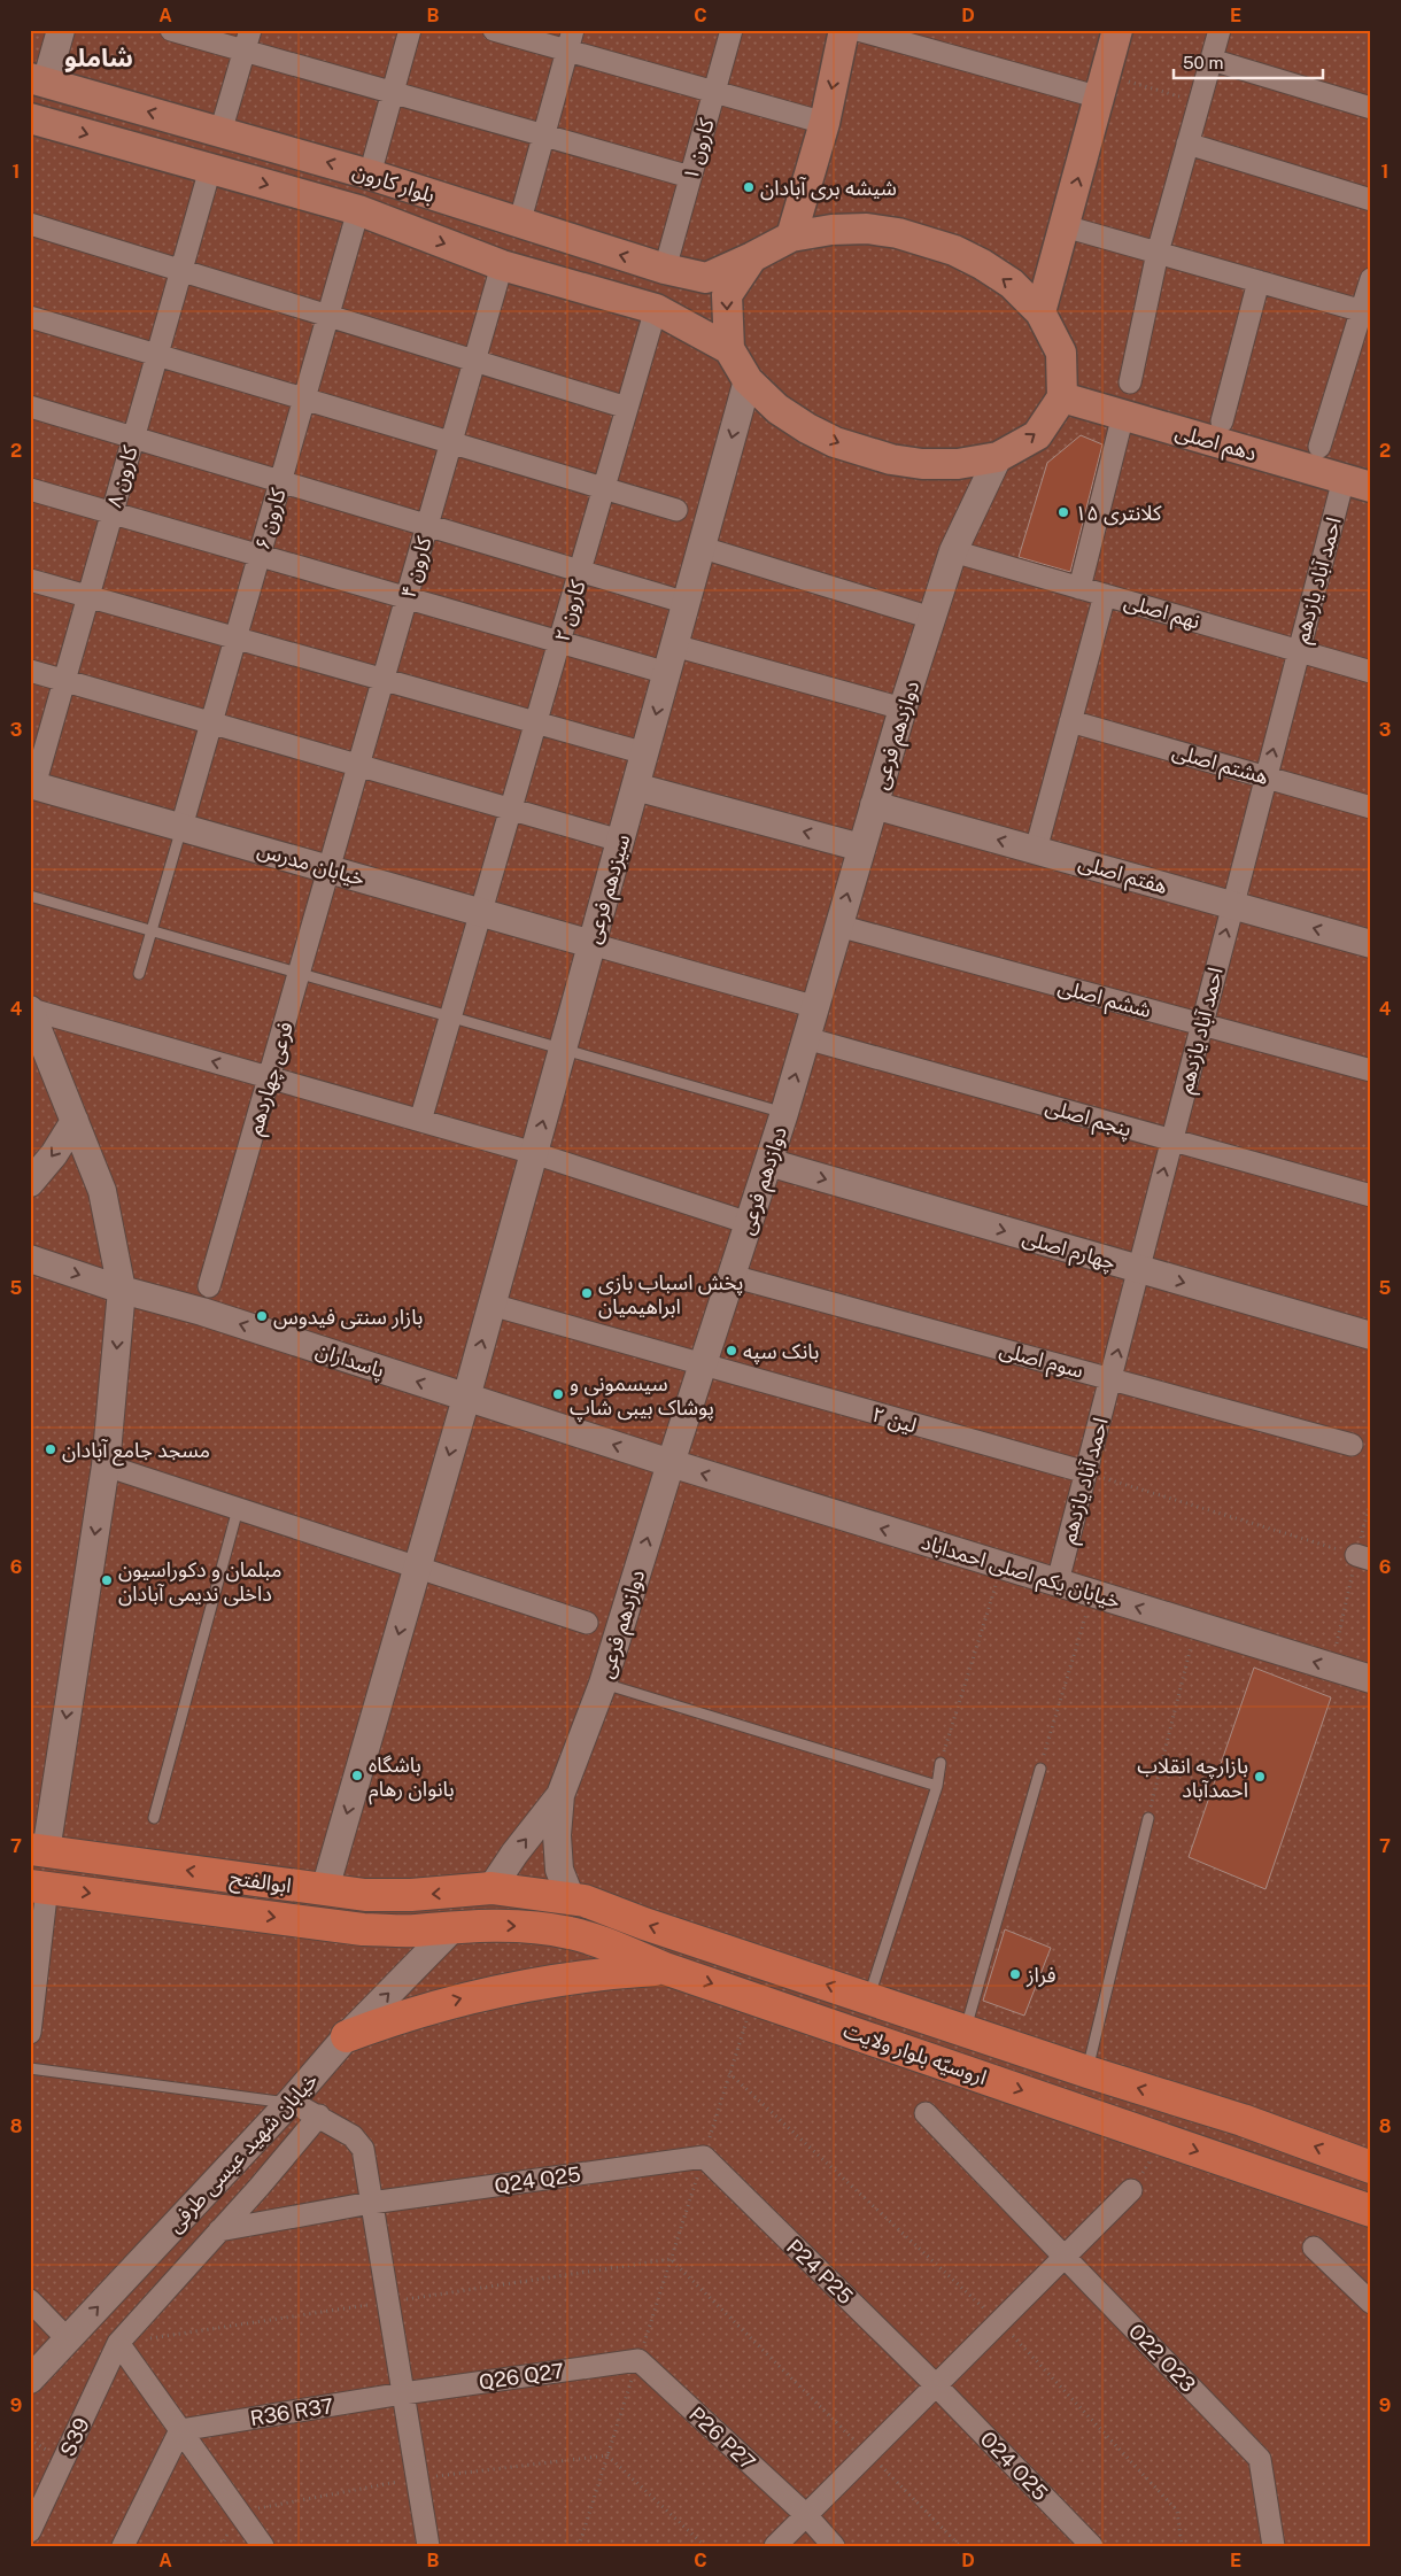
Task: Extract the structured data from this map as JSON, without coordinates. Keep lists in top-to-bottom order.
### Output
{
  "streets": {
    "main road": [
      "بلوار کارون",
      "دهم اصلی",
      "ابوالفتح",
      "اروسیّه بلوار ولایت"
    ],
    "street": [
      "کارون ۱",
      "کارون ۸",
      "کارون ۶",
      "کارون ۴",
      "احمد آباد یازدهم",
      "کارون ۲",
      "نهم اصلی",
      "دوازدهم فرعی",
      "هشتم اصلی",
      "خیابان مدرس",
      "هفتم اصلی",
      "سیزدهم فرعی",
      "ششم اصلی",
      "فرعی چهاردهم",
      "پنجم اصلی",
      "چهارم اصلی",
      "پاسداران",
      "سوم اصلی",
      "لین ۲",
      "خیابان یکم اصلی احمداباد",
      "خیابان شهید عیسی طرفی",
      "Q24 Q25",
      "P24 P25",
      "O22 O23",
      "Q26 Q27",
      "R36 R37",
      "S39",
      "P26 P27",
      "O24 O25"
    ]
  },
  "crossings": [
    ["کارون ۱", "بلوار کارون"],
    ["بلوار کارون", "دهم اصلی"],
    ["بلوار کارون", "کارون ۸"],
    ["بلوار کارون", "کارون ۶"],
    ["بلوار کارون", "کارون ۴"],
    ["بلوار کارون", "کارون ۲"],
    ["دهم اصلی", "احمد آباد یازدهم"],
    ["کارون ۸", "خیابان مدرس"],
    ["کارون ۶", "خیابان مدرس"],
    ["کارون ۴", "خیابان مدرس"],
    ["کارون ۴", "فرعی چهاردهم"],
    ["احمد آباد یازدهم", "نهم اصلی"],
    ["احمد آباد یازدهم", "هشتم اصلی"],
    ["احمد آباد یازدهم", "هفتم اصلی"],
    ["احمد آباد یازدهم", "ششم اصلی"],
    ["احمد آباد یازدهم", "پنجم اصلی"],
    ["احمد آباد یازدهم", "چهارم اصلی"],
    ["احمد آباد یازدهم", "سوم اصلی"],
    ["احمد آباد یازدهم", "لین ۲"],
    ["احمد آباد یازدهم", "خیابان یکم اصلی احمداباد"],
    ["کارون ۲", "خیابان مدرس"],
    ["نهم اصلی", "دوازدهم فرعی"],
    ["دوازدهم فرعی", "هفتم اصلی"],
    ["دوازدهم فرعی", "ششم اصلی"],
    ["دوازدهم فرعی", "پنجم اصلی"],
    ["دوازدهم فرعی", "چهارم اصلی"],
    ["دوازدهم فرعی", "پاسداران"],
    ["دوازدهم فرعی", "سوم اصلی"],
    ["دوازدهم فرعی", "لین ۲"],
    ["دوازدهم فرعی", "خیابان یکم اصلی احمداباد"],
    ["دوازدهم فرعی", "ابوالفتح"],
    ["دوازدهم فرعی", "اروسیّه بلوار ولایت"],
    ["خیابان مدرس", "سیزدهم فرعی"],
    ["خیابان مدرس", "فرعی چهاردهم"],
    ["سیزدهم فرعی", "پاسداران"],
    ["سیزدهم فرعی", "لین ۲"],
    ["سیزدهم فرعی", "ابوالفتح"],
    ["پاسداران", "خیابان یکم اصلی احمداباد"],
    ["ابوالفتح", "اروسیّه بلوار ولایت"],
    ["ابوالفتح", "خیابان شهید عیسی طرفی"],
    ["اروسیّه بلوار ولایت", "خیابان شهید عیسی طرفی"],
    ["Q24 Q25", "P24 P25"],
    ["Q24 Q25", "S39"],
    ["P24 P25", "O24 O25"],
    ["Q26 Q27", "R36 R37"],
    ["Q26 Q27", "P26 P27"]
  ],
  "one_way": [
    "احمد آباد یازدهم",
    "هفتم اصلی",
    "چهارم اصلی",
    "خیابان یکم اصلی احمداباد",
    "خیابان شهید عیسی طرفی"
  ],
  "districts": ["شاملو"],
  "places": [
    "شیشه بری آبادان",
    "کلانتری ۱۵",
    "پخش اسباب بازی ابراهیمیان",
    "بازار سنتی فیدوس",
    "بانک سپه",
    "سیسمونی و پوشاک بیبی شاپ",
    "مسجد جامع آبادان",
    "مبلمان و دکوراسیون داخلی ندیمی آبادان",
    "باشگاه بانوان رهام",
    "بازارچه انقلاب احمدآباد",
    "فراز"
  ],
  "scale_bar": "50 m",
  "grid": {
    "columns": [
      "A",
      "B",
      "C",
      "D",
      "E"
    ],
    "rows": [
      "1",
      "2",
      "3",
      "4",
      "5",
      "6",
      "7",
      "8",
      "9"
    ]
  }
}
